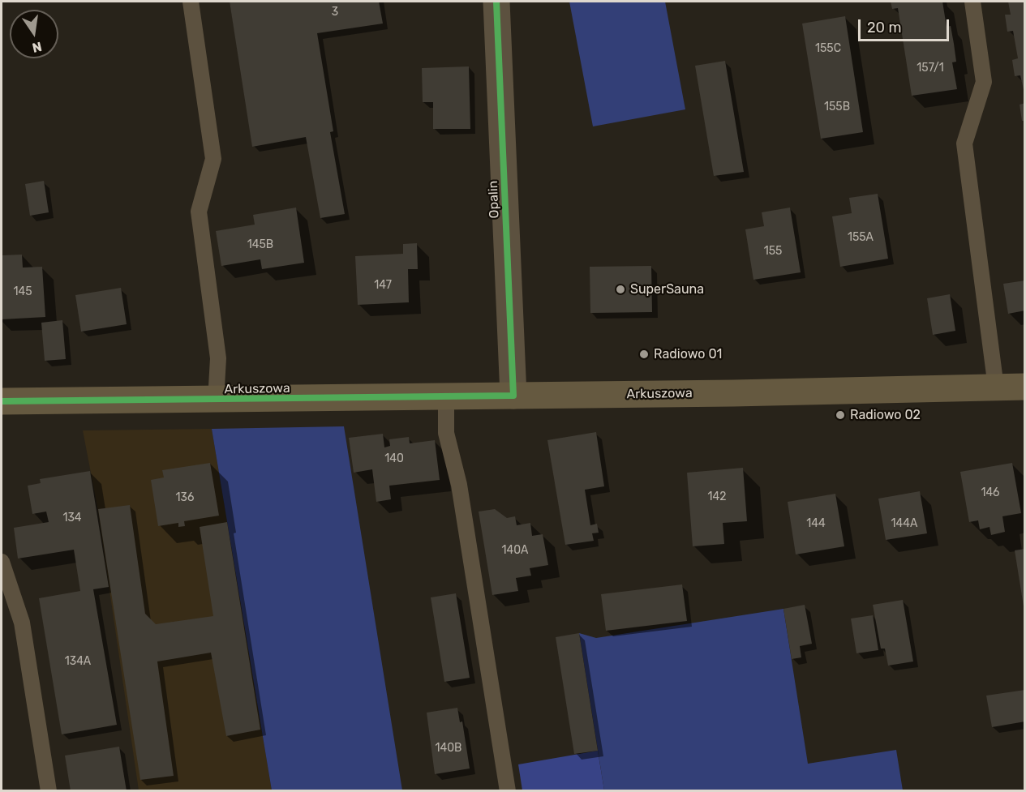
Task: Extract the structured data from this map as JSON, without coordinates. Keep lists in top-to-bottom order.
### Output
{
  "streets": {
    "main road": ["Arkuszowa"],
    "street": ["Opalin"]
  },
  "crossings": [
    ["Opalin", "Arkuszowa"]
  ],
  "places": ["SuperSauna", "Radiowo 01", "Radiowo 02"],
  "house_numbers": [
    "3",
    "155C",
    "157/1",
    "155B",
    "155A",
    "145B",
    "155",
    "147",
    "145",
    "140",
    "146",
    "142",
    "136",
    "134",
    "144",
    "144A",
    "140A",
    "134A",
    "140B"
  ],
  "scale_bar": "20 m",
  "north": "bottom"
}
